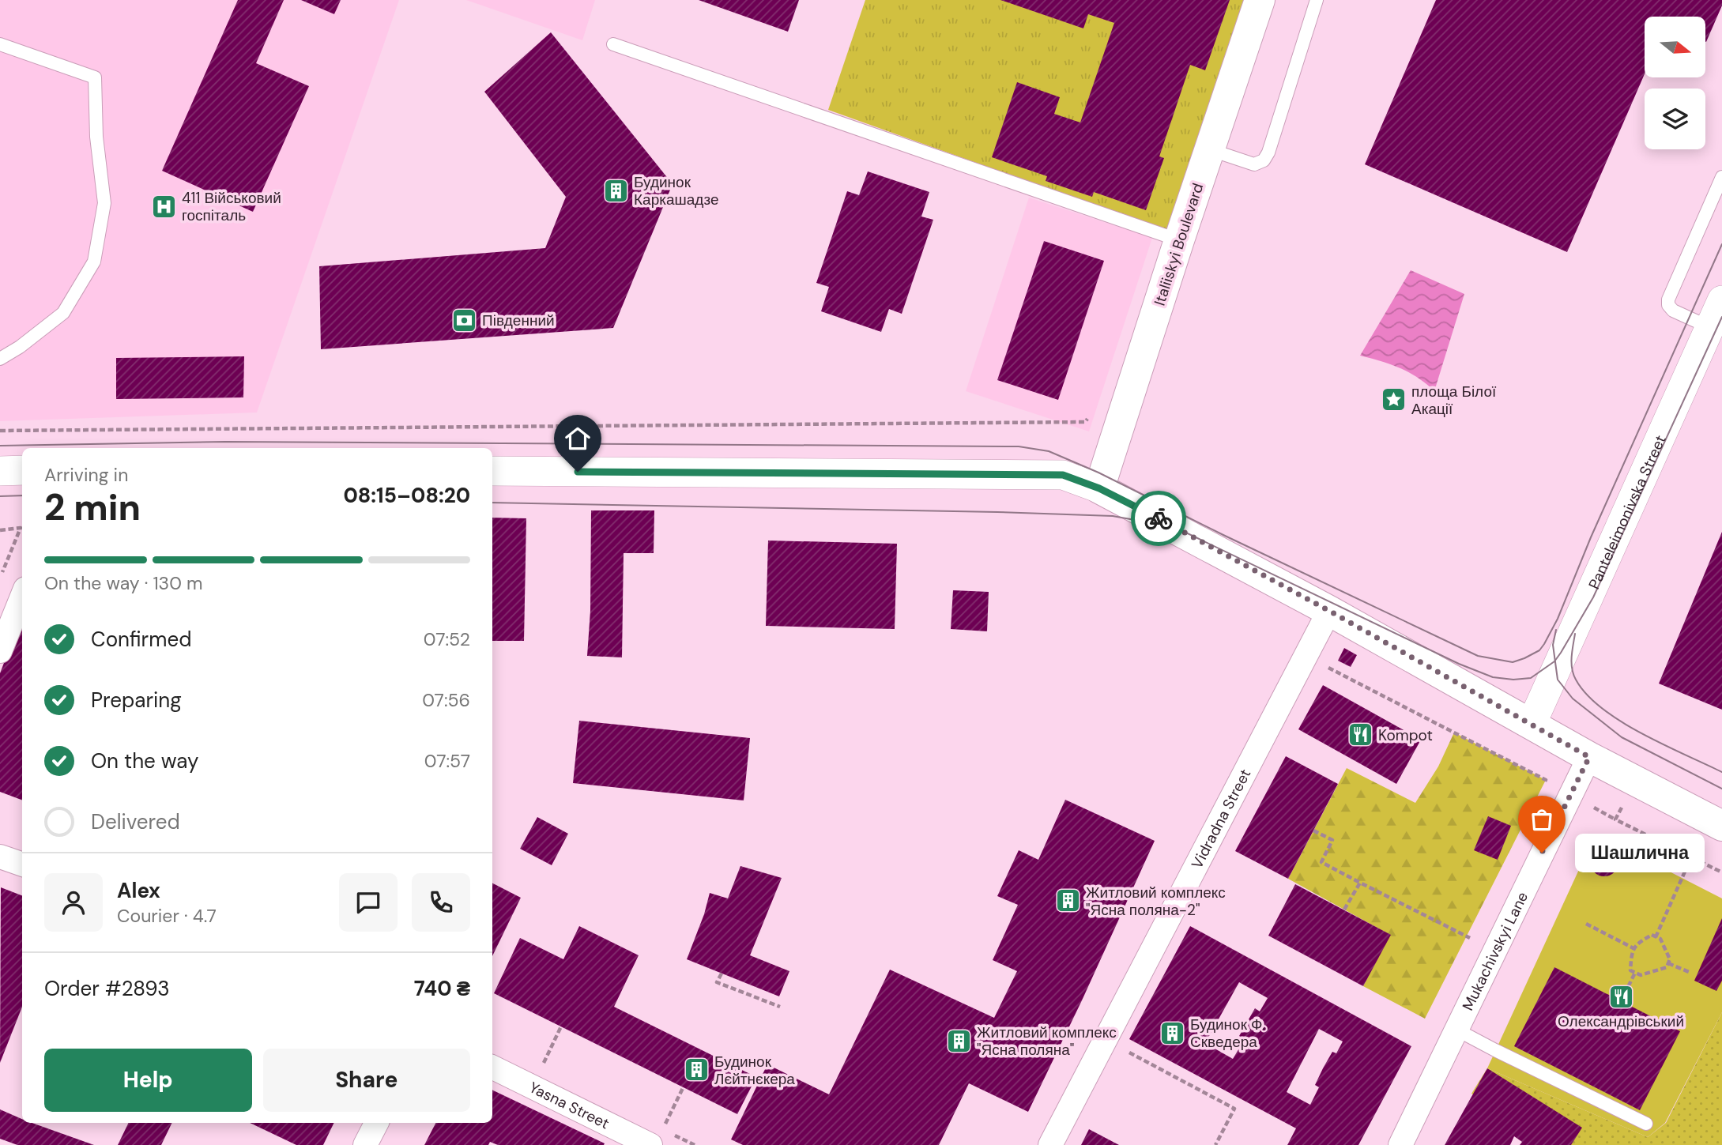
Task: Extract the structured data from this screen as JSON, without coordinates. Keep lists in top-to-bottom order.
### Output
{
  "streets": {
    "main road": ["Italiiskyi Boulevard"],
    "street": [
      "Panteleimonivska Street",
      "Vidradna Street",
      "Mukachivskyi Lane",
      "Yasna Street"
    ]
  },
  "places": {
    "building": [
      "Будинок Каркашадзе",
      "Житловий комплекс \"Ясна поляна-2\"",
      "Будинок Ф. Скведера",
      "Житловий комплекс \"Ясна поляна\"",
      "Будинок Лєйтнєкера"
    ],
    "hospital": ["411 Військовий госпіталь"],
    "bank": ["Південний"],
    "place": ["площа Білої Акації"],
    "restaurant": ["Kompot", "Олександрівський"],
    "other": ["Шашлична"]
  },
  "north": "right",
  "page": {
    "heading": ["2 min", "Arriving in", "08:15–08:20"],
    "panel": [
      "Alex",
      "Courier · 4.7",
      "Order #2893",
      "740 ₴"
    ],
    "bar": "On the way · 130 m",
    "list": [
      ["Confirmed", "07:52"],
      ["Preparing", "07:56"],
      ["On the way", "07:57"],
      "Delivered"
    ],
    "bubble": "Шашлична",
    "buttons": ["Help", "Share"]
  }
}
